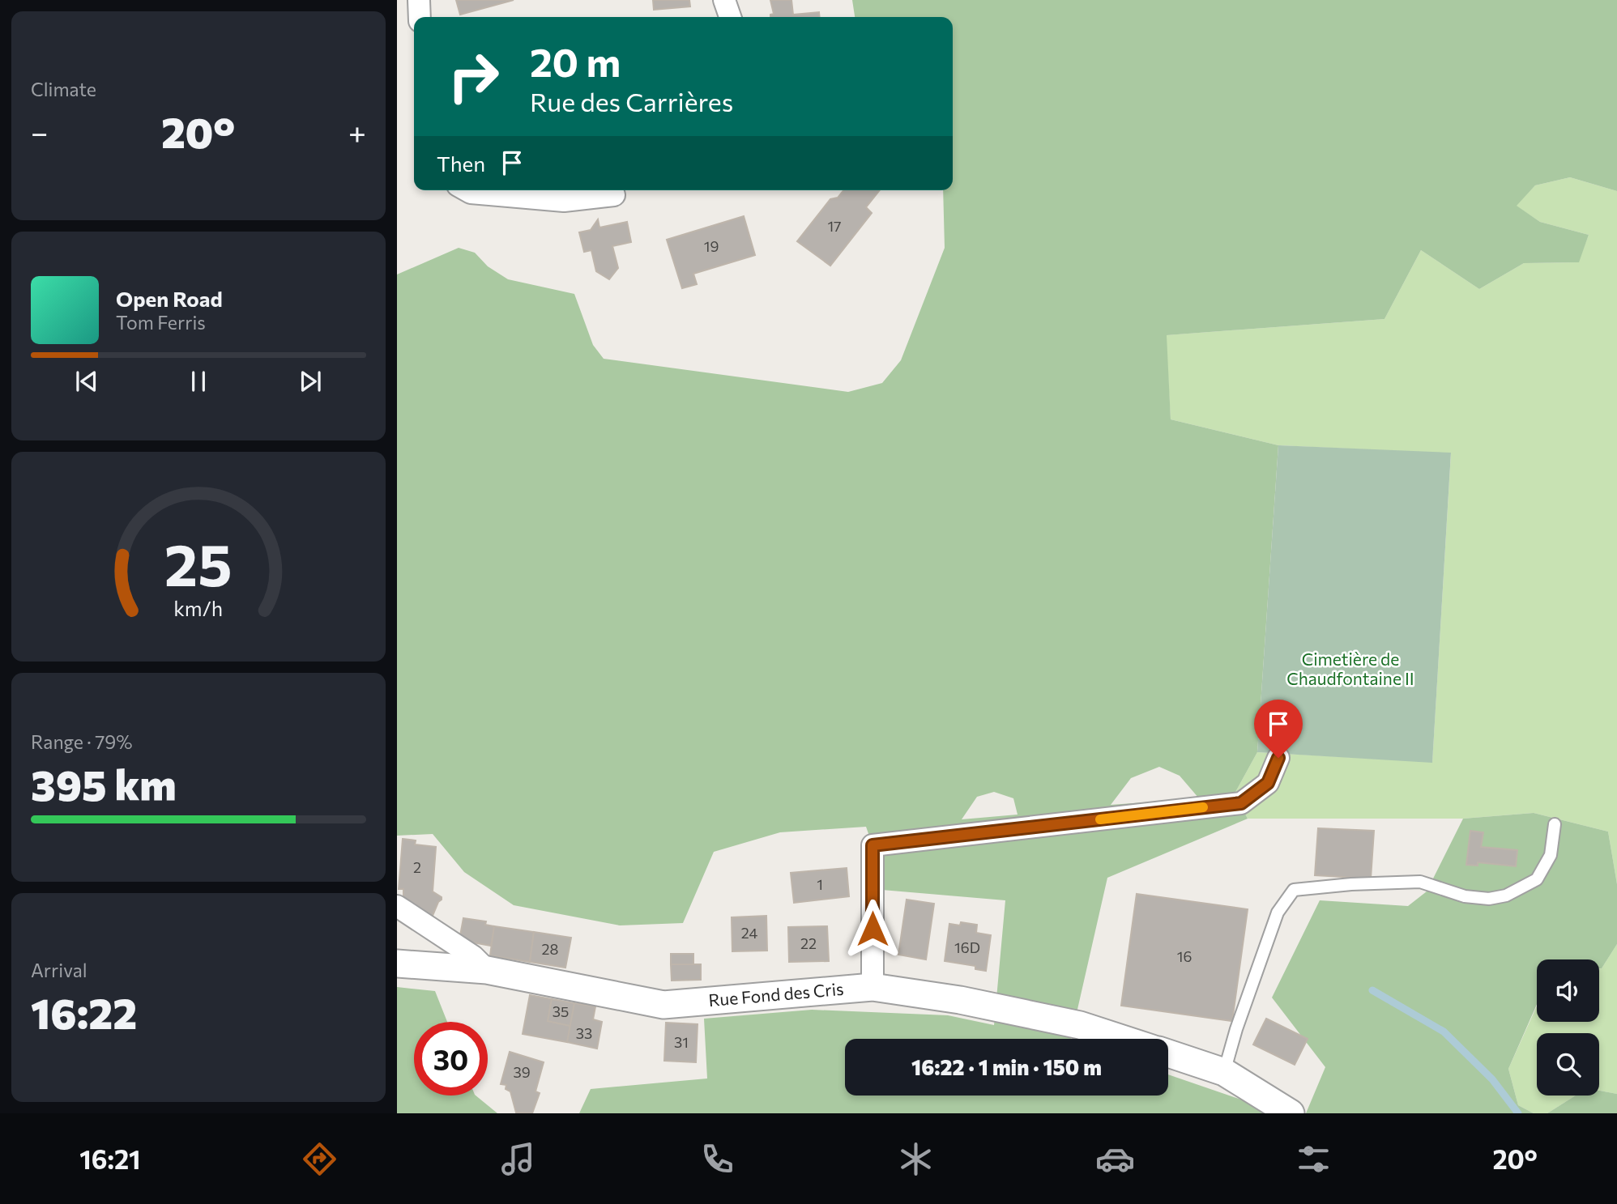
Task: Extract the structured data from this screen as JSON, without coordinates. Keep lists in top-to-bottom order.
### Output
{
  "streets": {
    "street": ["Rue Fond des Cris"]
  },
  "parks": ["Cimetière de Chaudfontaine II"],
  "house_numbers": [
    "17",
    "19",
    "2",
    "1",
    "24",
    "22",
    "16D",
    "28",
    "16",
    "35",
    "33",
    "31",
    "39"
  ],
  "page": {
    "tile": [
      "Climate",
      ["Range · 79%", "395 km"],
      ["Arrival", "16:22"]
    ],
    "turn": ["20 m", "Rue des Carrières"],
    "heat": ["−", "20°", "+"],
    "then": "Then",
    "song": ["Open Road", "Tom Ferris"],
    "limit": "30",
    "trip": "16:22 · 1 min · 150 m",
    "tabs": ["16:21", "20°"],
    "gauge": ["25", "km/h"]
  }
}
